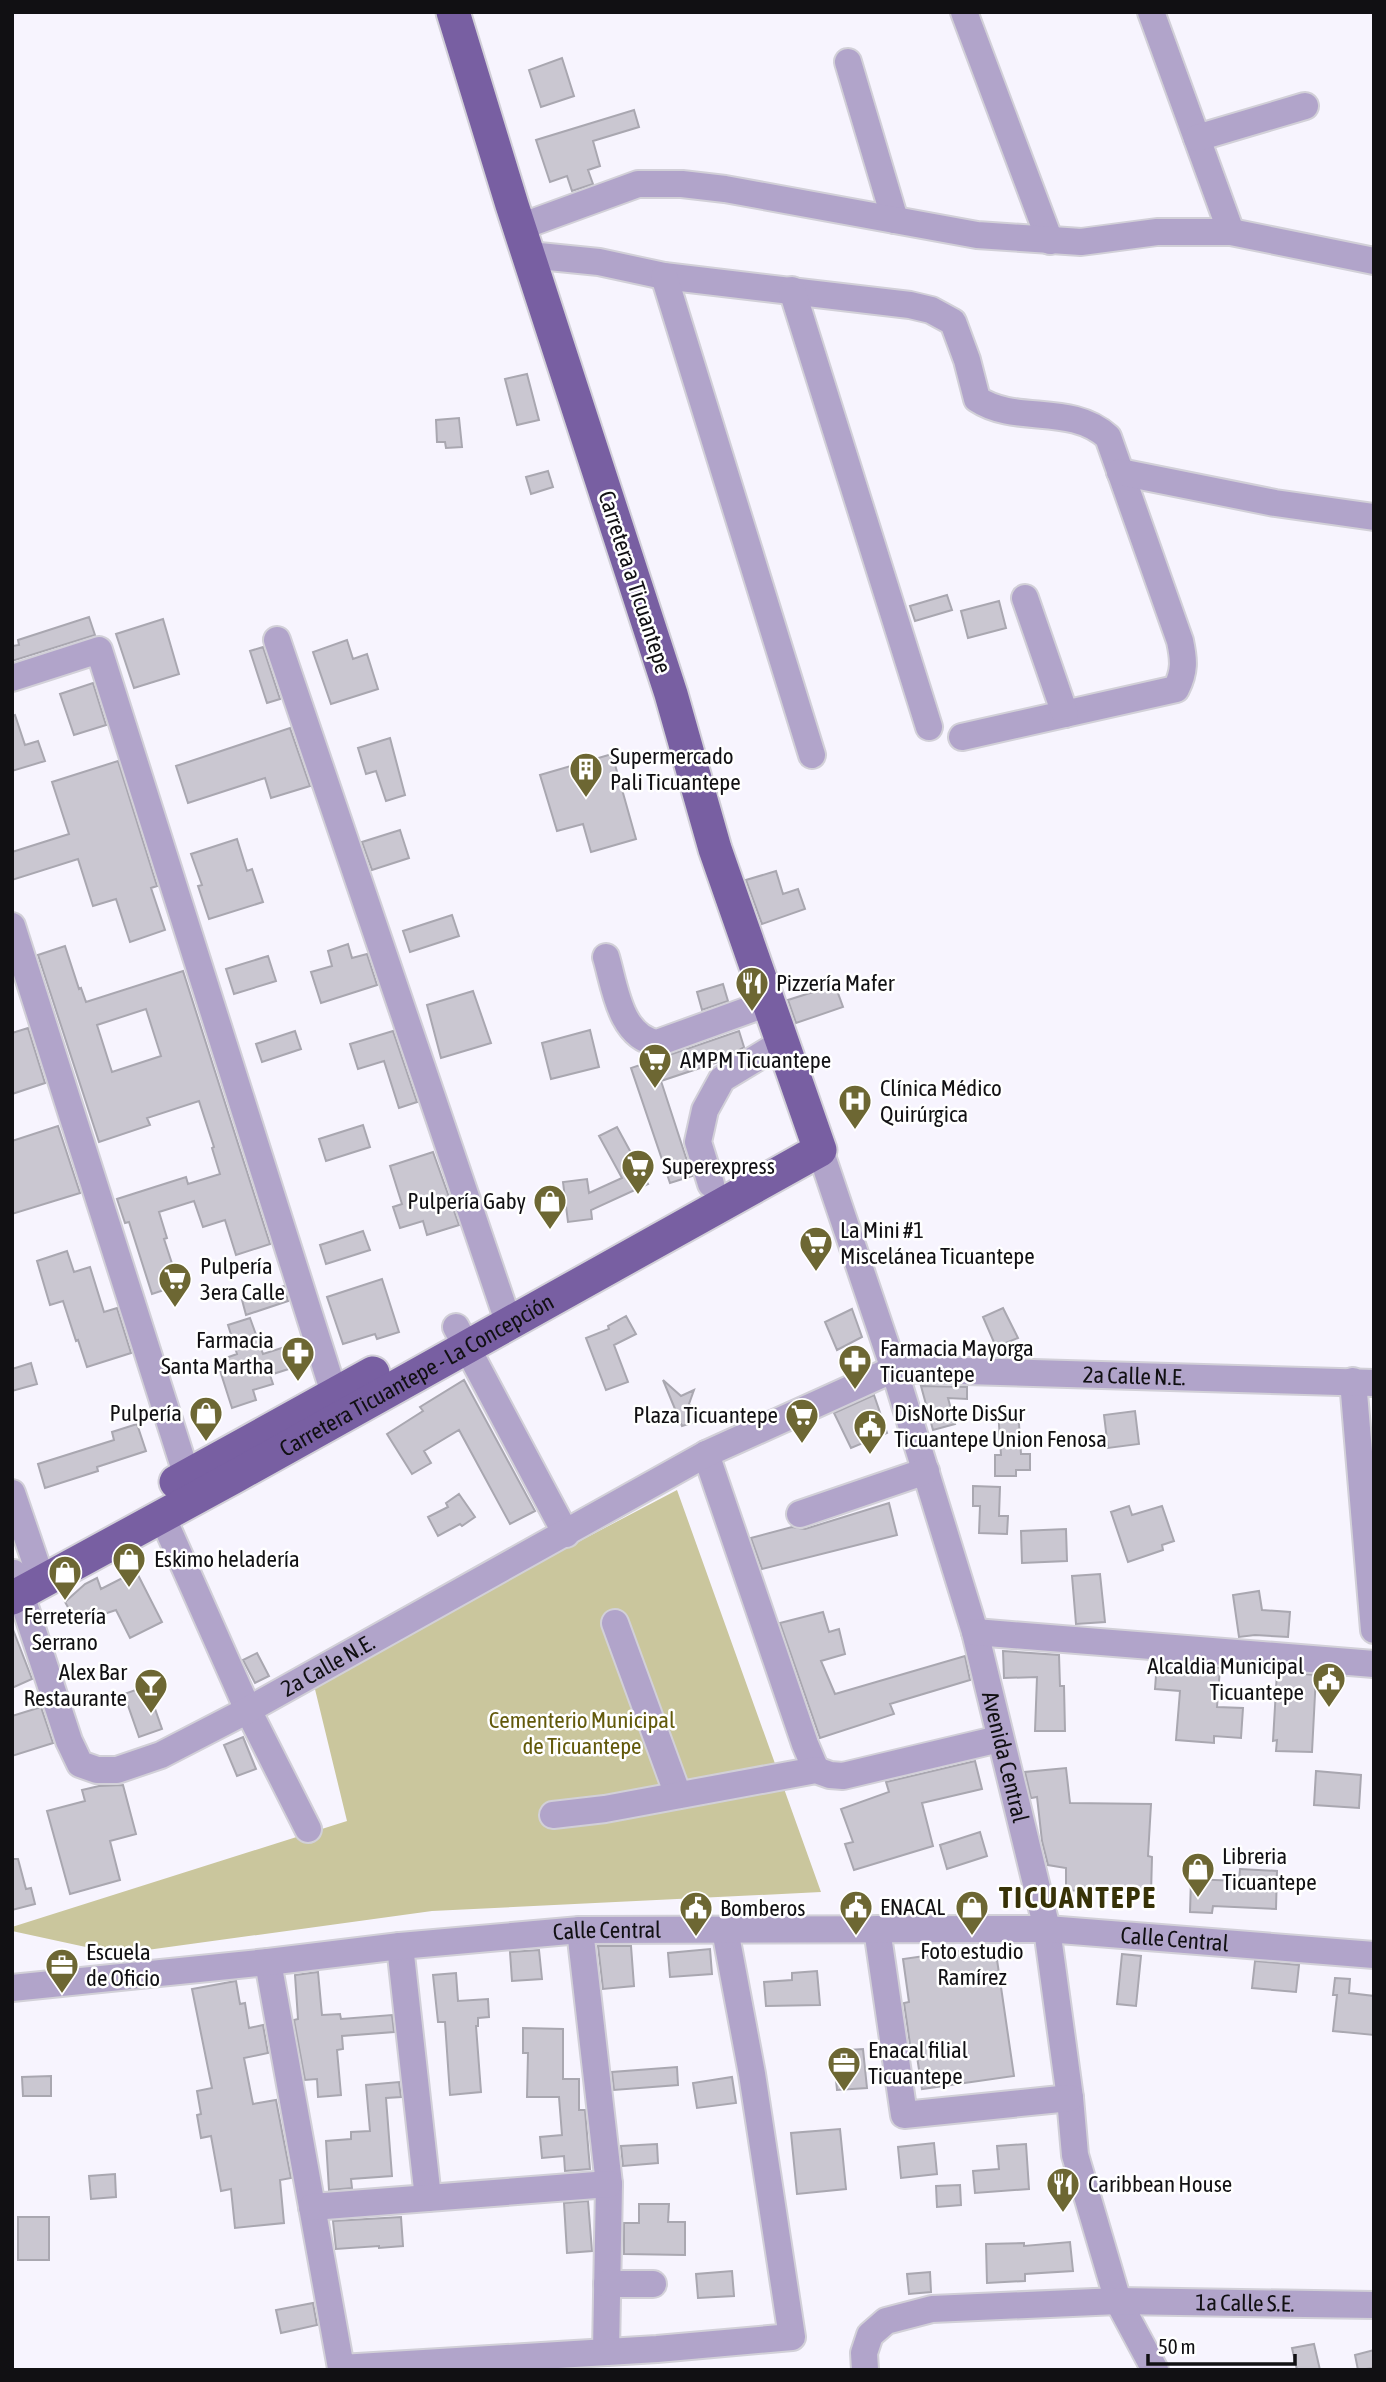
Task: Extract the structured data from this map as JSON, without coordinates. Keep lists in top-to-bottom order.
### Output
{
  "streets": {
    "main road": ["Carretera a Ticuantepe", "Carretera Ticuantepe - La Concepción"],
    "street": [
      "2a Calle N.E.",
      "Avenida Central",
      "Calle Central",
      "1a Calle S.E."
    ]
  },
  "crossings": [
    ["Carretera a Ticuantepe", "Carretera Ticuantepe - La Concepción"],
    ["Carretera a Ticuantepe", "Avenida Central"],
    ["Carretera Ticuantepe - La Concepción", "2a Calle N.E."],
    ["Carretera Ticuantepe - La Concepción", "Avenida Central"],
    ["2a Calle N.E.", "Avenida Central"],
    ["Avenida Central", "Calle Central"],
    ["Avenida Central", "1a Calle S.E."]
  ],
  "districts": ["TICUANTEPE"],
  "parks": ["Cementerio Municipal de Ticuantepe"],
  "places": {
    "building": ["Supermercado Pali Ticuantepe"],
    "restaurant": ["Pizzería Mafer", "Caribbean House"],
    "supermarket": [
      "AMPM Ticuantepe",
      "Superexpress",
      "La Mini #1 Miscelánea Ticuantepe",
      "Pulpería 3era Calle",
      "Plaza Ticuantepe"
    ],
    "hospital": ["Clínica Médico Quirúrgica"],
    "shop": [
      "Pulpería Gaby",
      "Pulpería",
      "Eskimo heladería",
      "Ferretería Serrano",
      "Libreria Ticuantepe",
      "Foto estudio Ramírez"
    ],
    "pharmacy": ["Farmacia Santa Martha", "Farmacia Mayorga Ticuantepe"],
    "public building": [
      "DisNorte DisSur Ticuantepe Union Fenosa",
      "Alcaldia Municipal Ticuantepe",
      "ENACAL",
      "Bomberos"
    ],
    "bar": ["Alex Bar Restaurante"],
    "office": ["Escuela de Oficio", "Enacal filial Ticuantepe"]
  },
  "scale_bar": "50 m"
}
